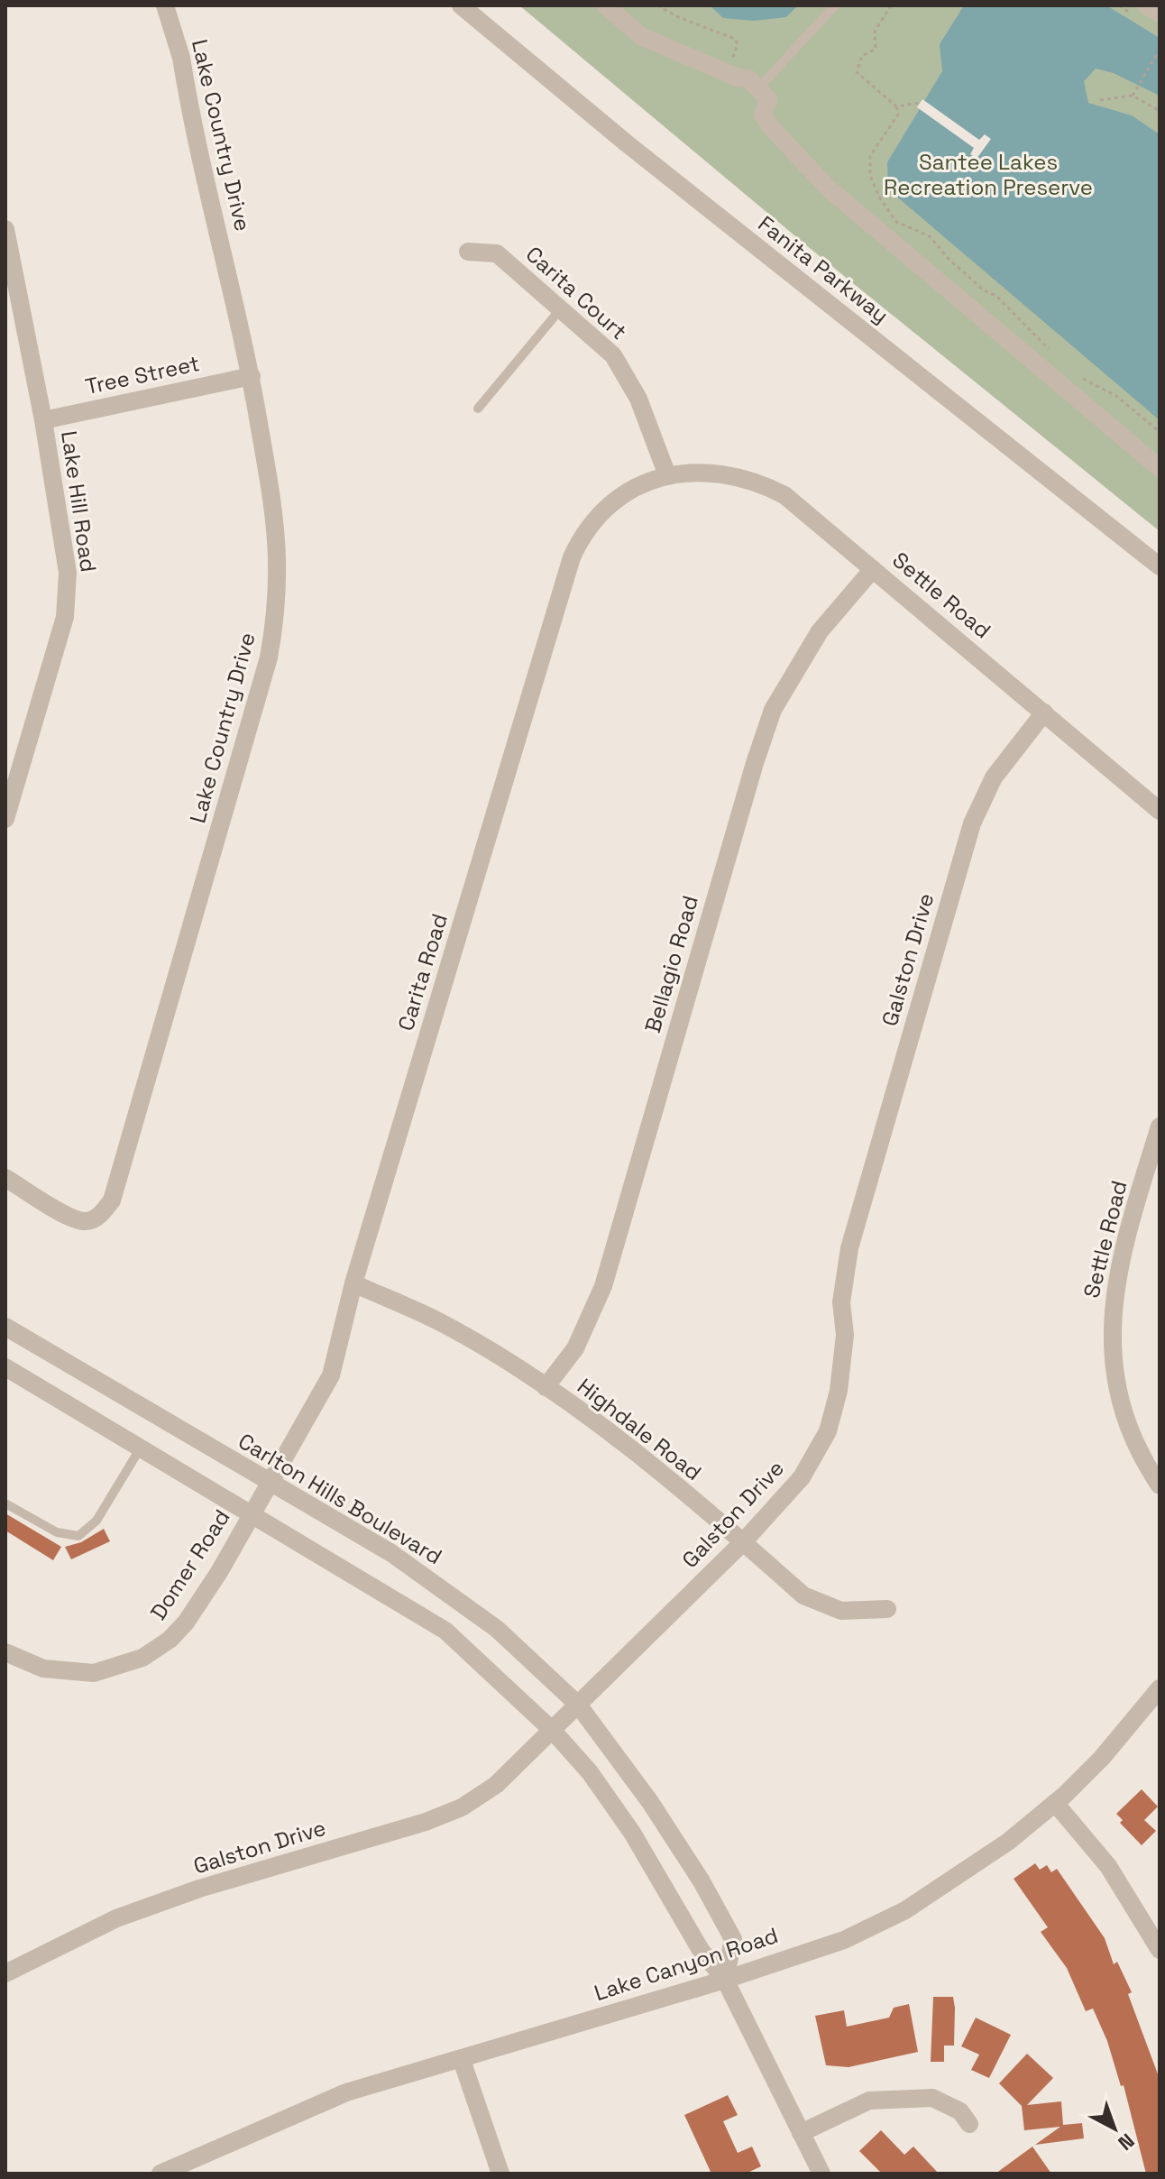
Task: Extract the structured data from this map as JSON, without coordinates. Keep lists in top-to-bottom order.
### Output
{
  "streets": {
    "street": [
      "Lake Country Drive",
      "Fanita Parkway",
      "Carita Court",
      "Tree Street",
      "Lake Hill Road",
      "Settle Road",
      "Galston Drive",
      "Bellagio Road",
      "Carita Road",
      "Highdale Road",
      "Carlton Hills Boulevard",
      "Domer Road",
      "Lake Canyon Road"
    ]
  },
  "crossings": [
    ["Lake Country Drive", "Tree Street"],
    ["Carita Court", "Settle Road"],
    ["Carita Court", "Carita Road"],
    ["Tree Street", "Lake Hill Road"],
    ["Settle Road", "Galston Drive"],
    ["Settle Road", "Bellagio Road"],
    ["Settle Road", "Carita Road"],
    ["Galston Drive", "Highdale Road"],
    ["Galston Drive", "Carlton Hills Boulevard"],
    ["Bellagio Road", "Highdale Road"],
    ["Carita Road", "Highdale Road"],
    ["Carita Road", "Carlton Hills Boulevard"],
    ["Carita Road", "Domer Road"],
    ["Carlton Hills Boulevard", "Lake Canyon Road"]
  ],
  "parks": ["Santee Lakes Recreation Preserve"],
  "north": "bottom right"
}
